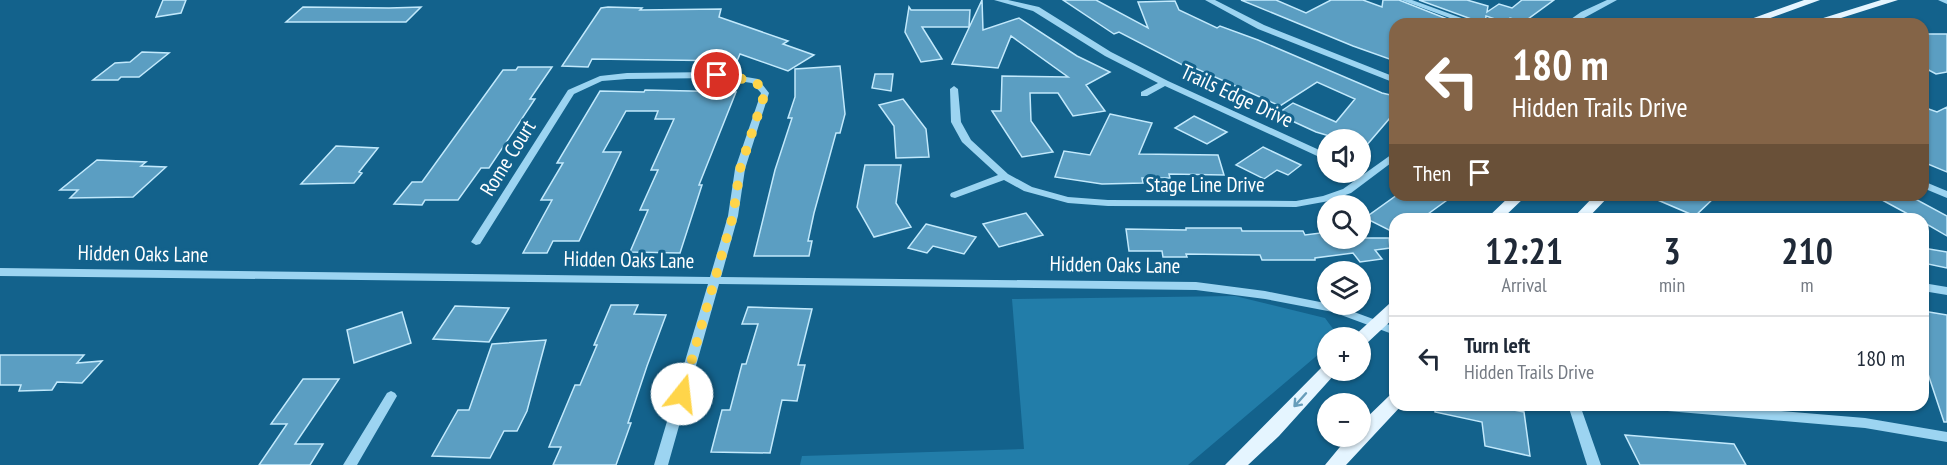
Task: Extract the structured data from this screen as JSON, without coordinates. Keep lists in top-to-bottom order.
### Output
{
  "streets": {
    "street": [
      "Trails Edge Drive",
      "Rome Court",
      "Stage Line Drive",
      "Hidden Oaks Lane"
    ]
  },
  "crossings": [
    ["Rome Court", "Hidden Oaks Lane"]
  ],
  "page": {
    "turn": ["180 m", "Hidden Trails Drive"],
    "map_buttons": ["+", "−"],
    "then": "Then",
    "eta": [
      "12:21",
      "Arrival",
      "3",
      "min",
      "210",
      "m"
    ],
    "list": [
      {
        "name": "Turn left",
        "note": "Hidden Trails Drive",
        "value": "180 m"
      }
    ]
  }
}
